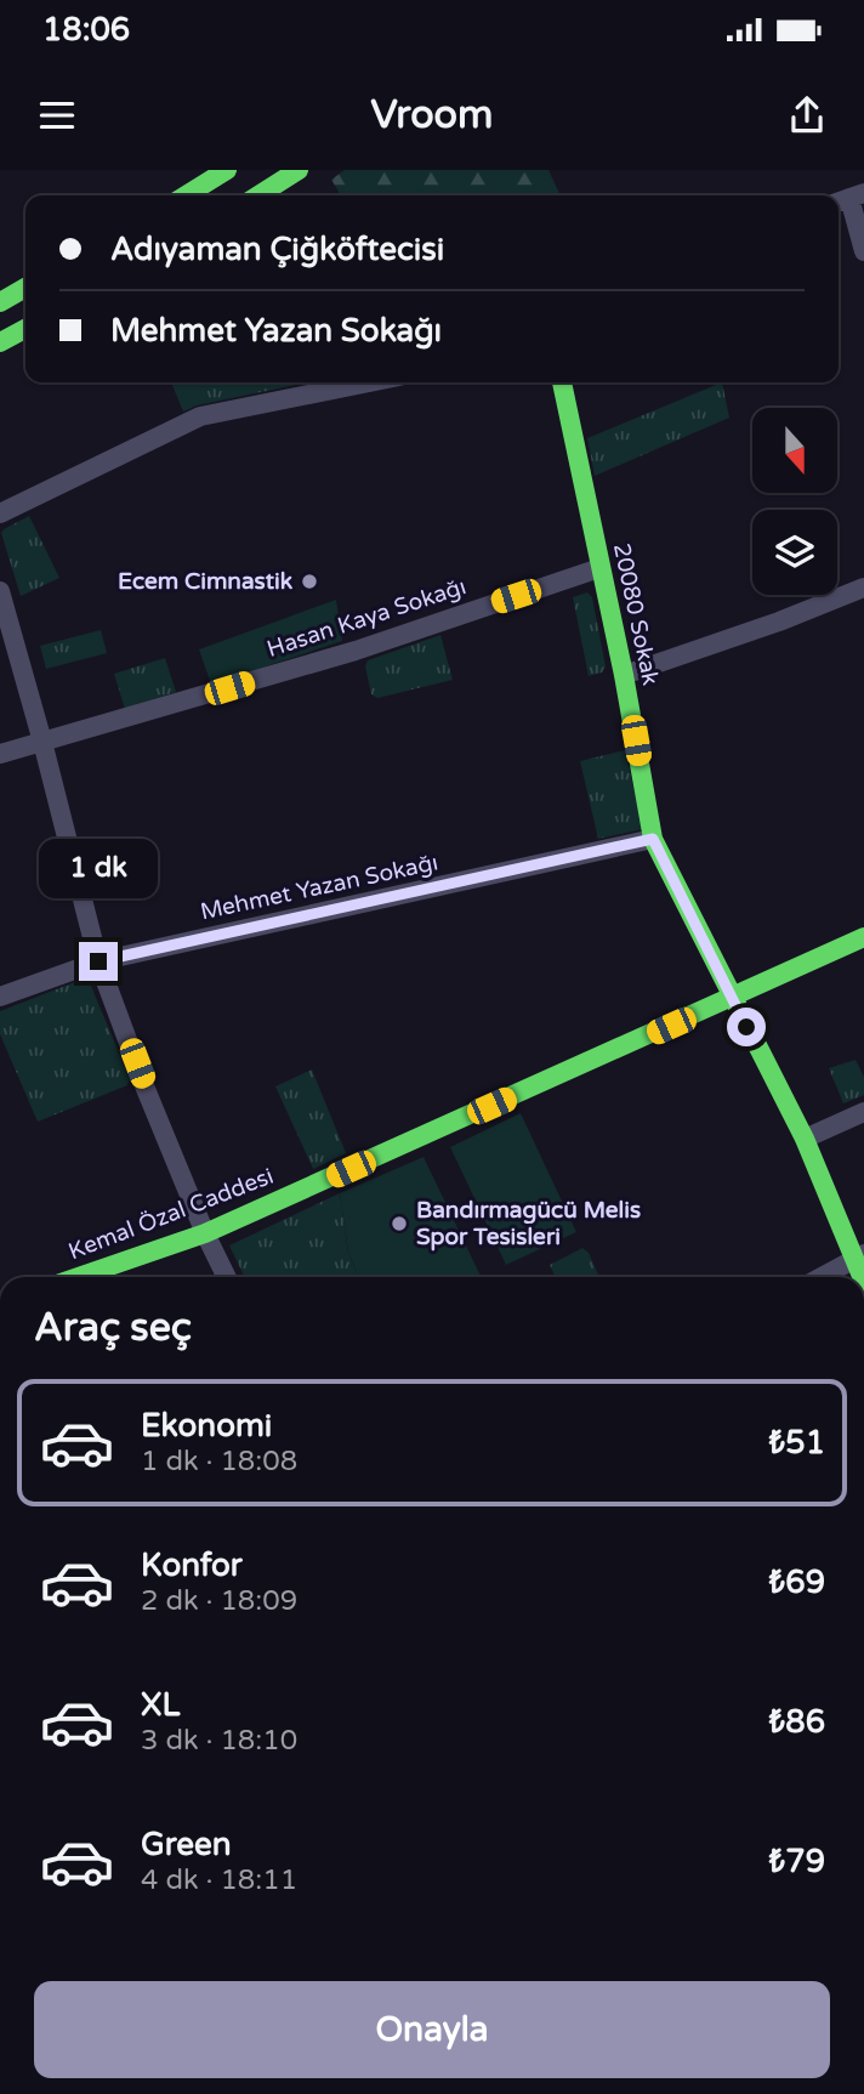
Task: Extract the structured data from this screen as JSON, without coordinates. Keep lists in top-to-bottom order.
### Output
{
  "streets": {
    "main road": ["20080 Sokak", "Kemal Özal Caddesi"],
    "street": ["Hasan Kaya Sokağı", "Mehmet Yazan Sokağı"]
  },
  "crossings": [
    ["20080 Sokak", "Hasan Kaya Sokağı"],
    ["20080 Sokak", "Mehmet Yazan Sokağı"],
    ["20080 Sokak", "Kemal Özal Caddesi"]
  ],
  "places": ["Ecem Cimnastik", "Bandırmagücü Melis Spor Tesisleri"],
  "north": "bottom",
  "page": {
    "status": "18:06",
    "header": "Vroom",
    "banner": ["Adıyaman Çiğköftecisi", "Mehmet Yazan Sokağı"],
    "bubble": "1 dk",
    "heading": "Araç seç",
    "list": [
      {
        "name": "Ekonomi",
        "note": "1 dk · 18:08",
        "value": "₺51"
      },
      {
        "name": "Konfor",
        "note": "2 dk · 18:09",
        "value": "₺69"
      },
      {
        "name": "XL",
        "note": "3 dk · 18:10",
        "value": "₺86"
      },
      {
        "name": "Green",
        "note": "4 dk · 18:11",
        "value": "₺79"
      }
    ],
    "buttons": "Onayla"
  }
}
